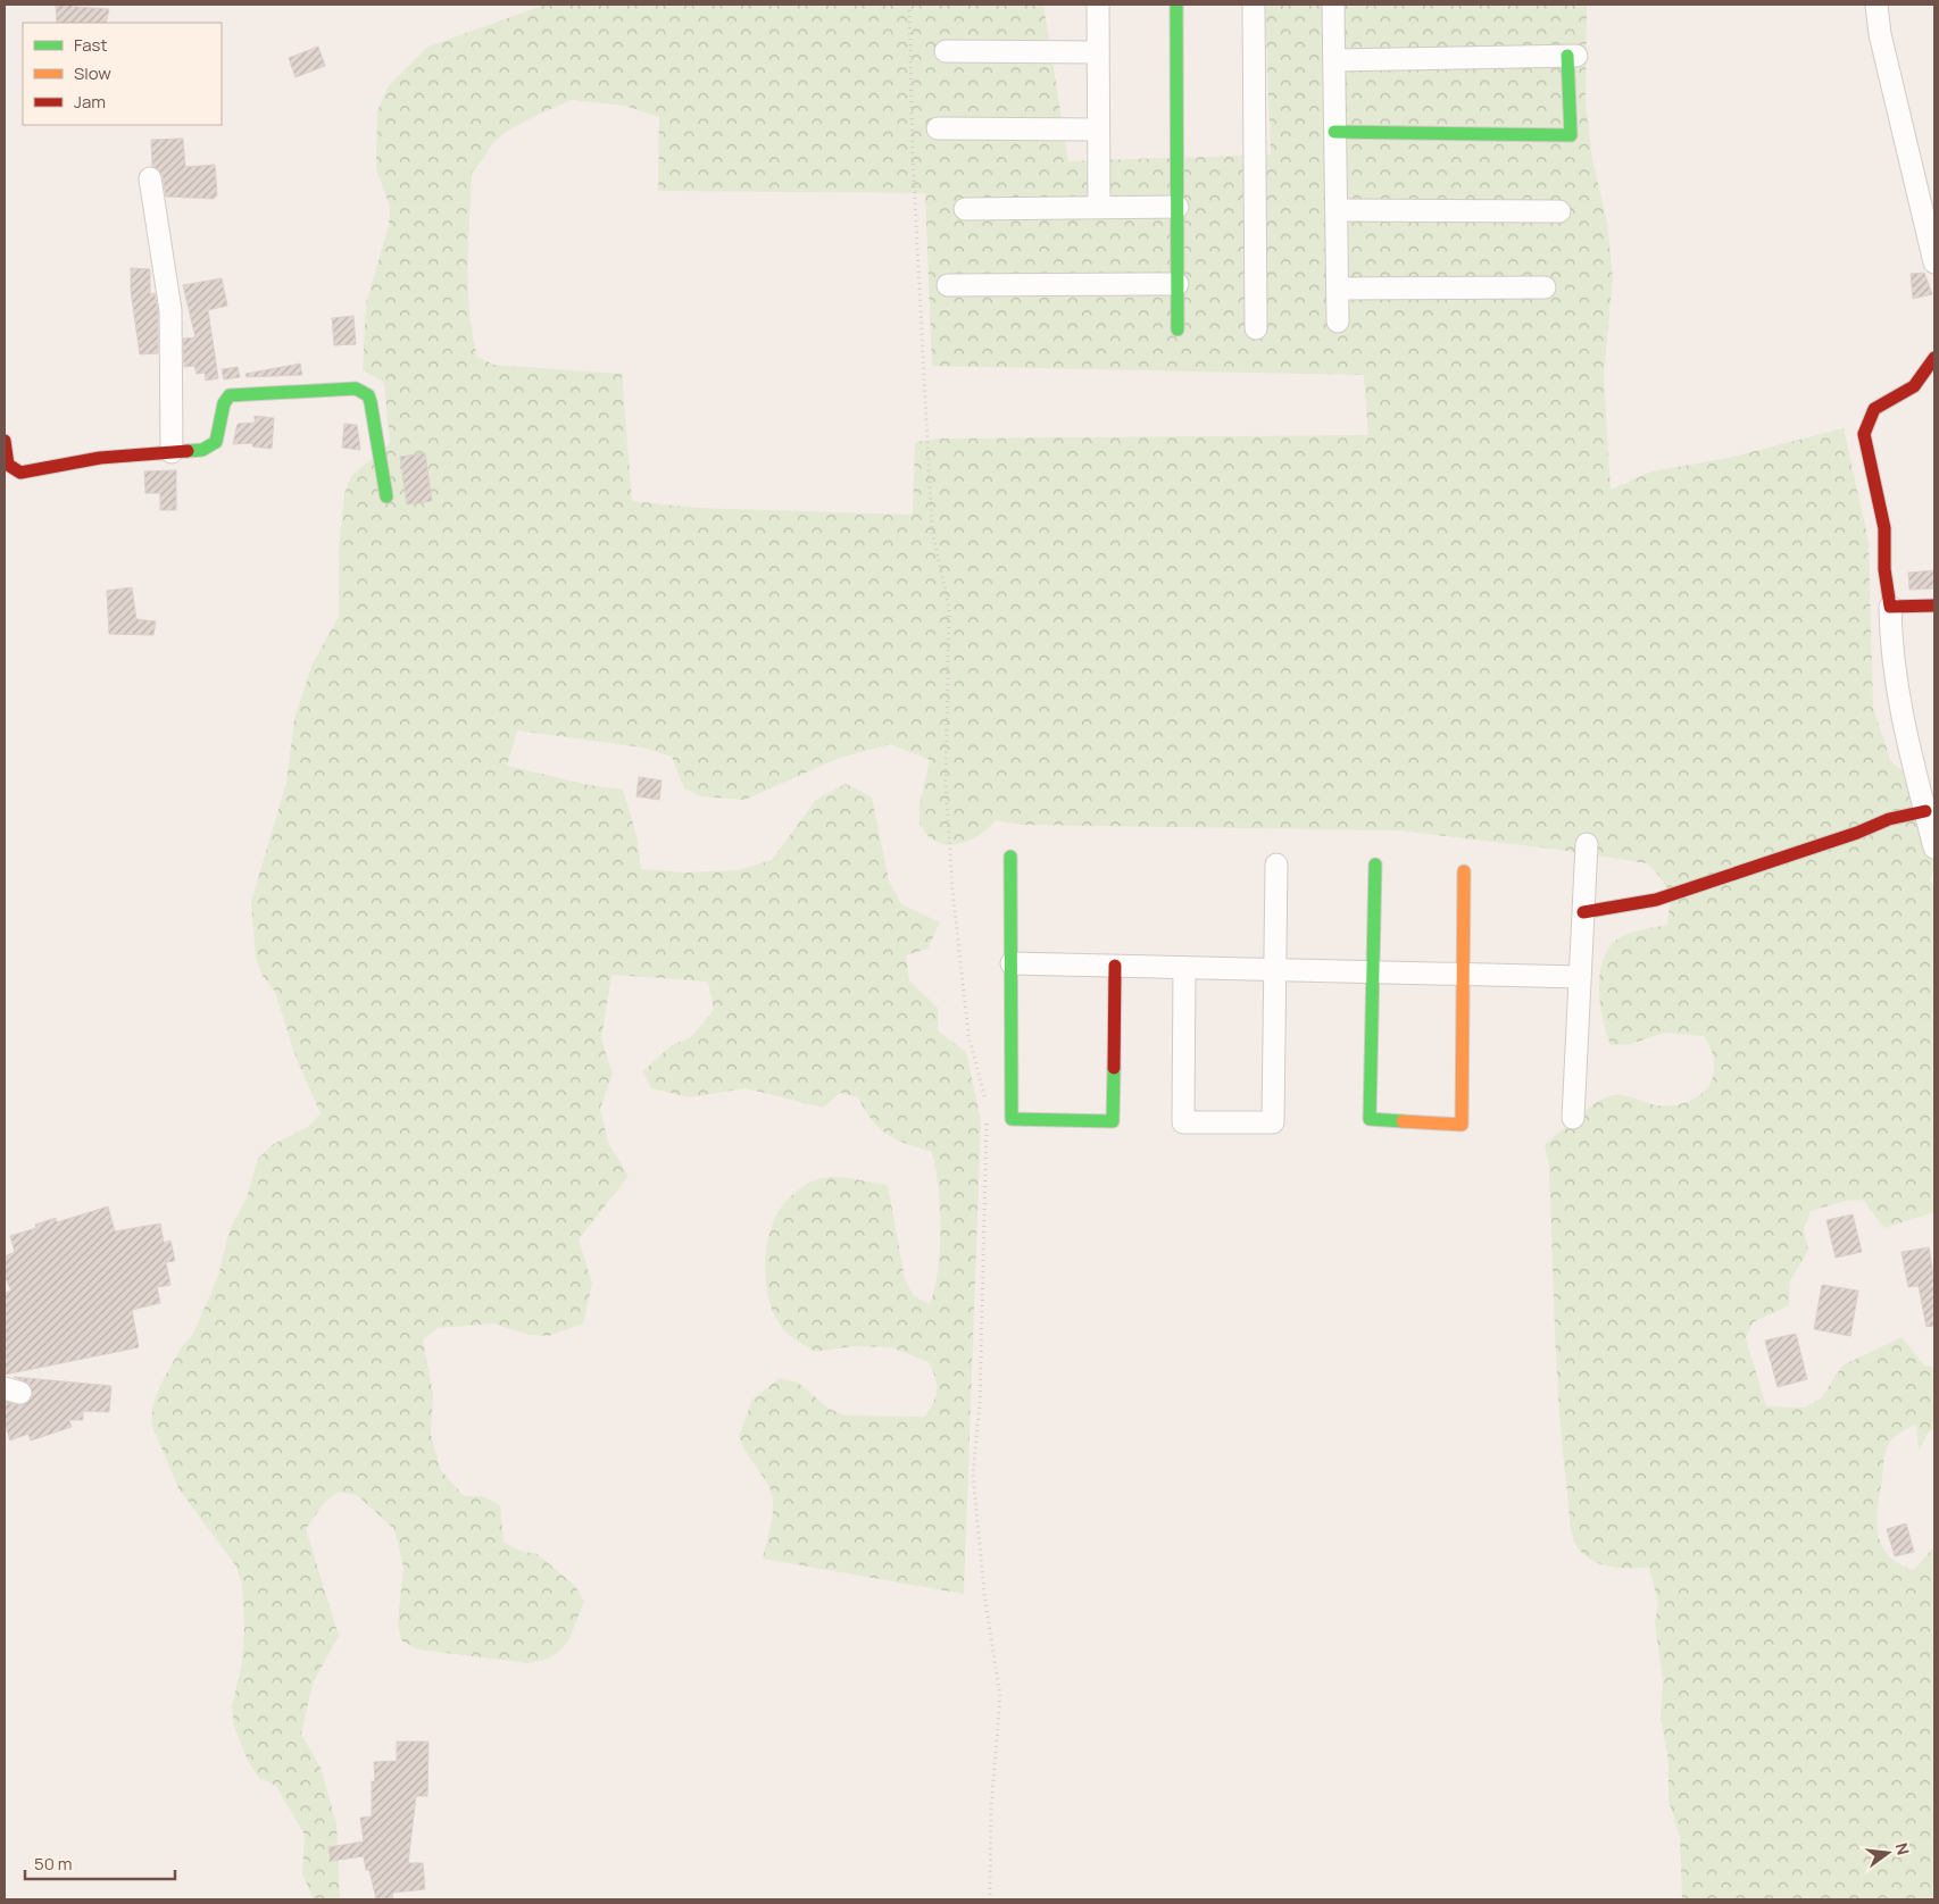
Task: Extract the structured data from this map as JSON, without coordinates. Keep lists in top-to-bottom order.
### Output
{
  "legend": ["Fast", "Slow", "Jam"],
  "scale_bar": "50 m",
  "north": "right"
}
